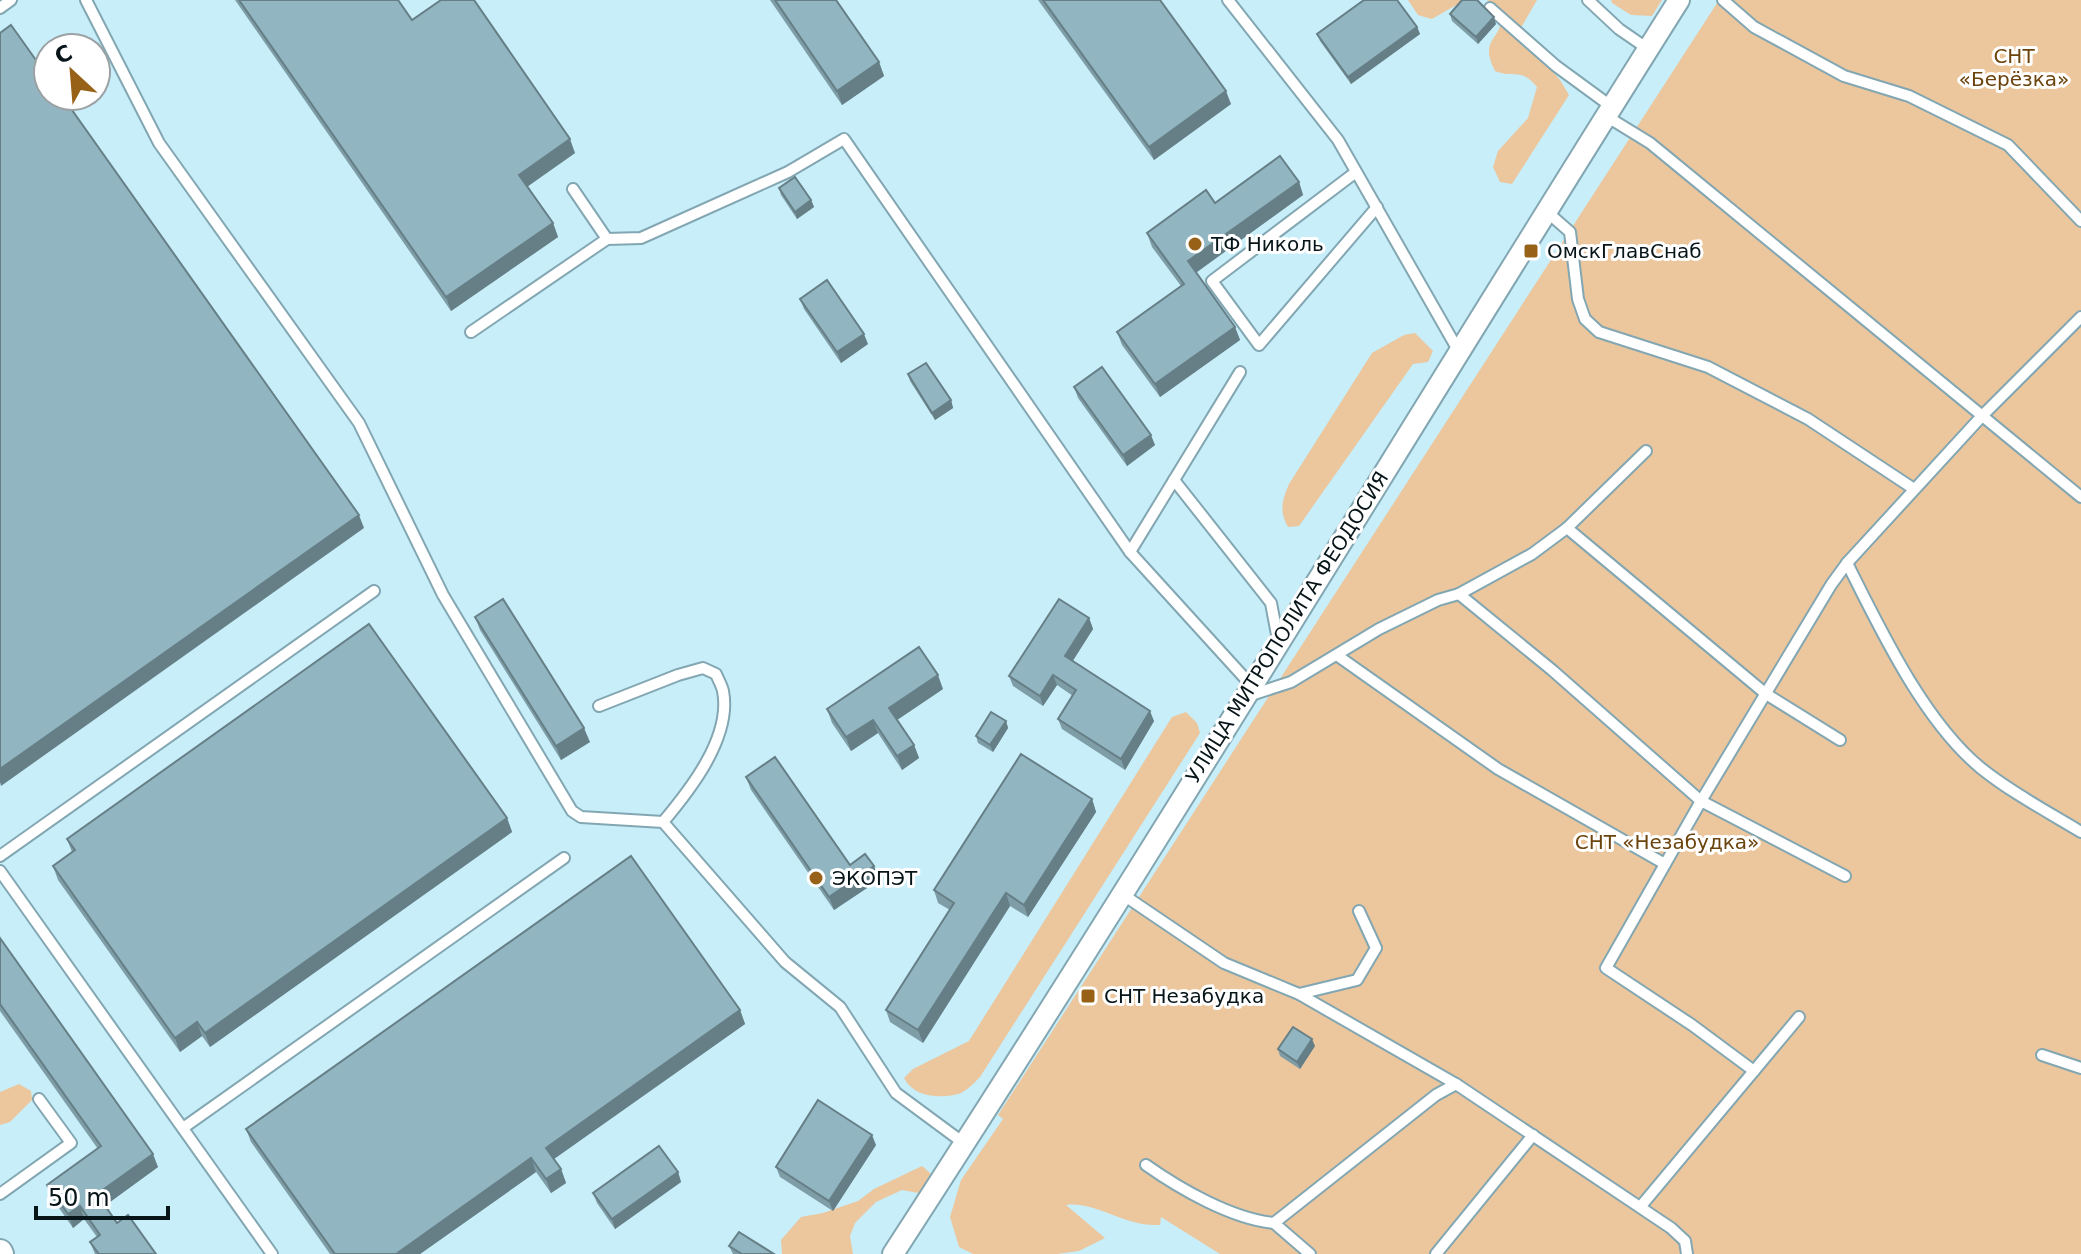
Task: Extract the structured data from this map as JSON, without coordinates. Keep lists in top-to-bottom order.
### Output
{
  "streets": {
    "street": ["УЛИЦА МИТРОПОЛИТА ФЕОДОСИЯ"]
  },
  "parks": ["СНТ «Берёзка»", "СНТ «Незабудка»"],
  "places": {
    "other": ["ТФ Николь", "ЭКОПЭТ"],
    "transit": ["ОмскГлавСнаб", "СНТ Незабудка"]
  },
  "scale_bar": "50 m",
  "north": "top left"
}
